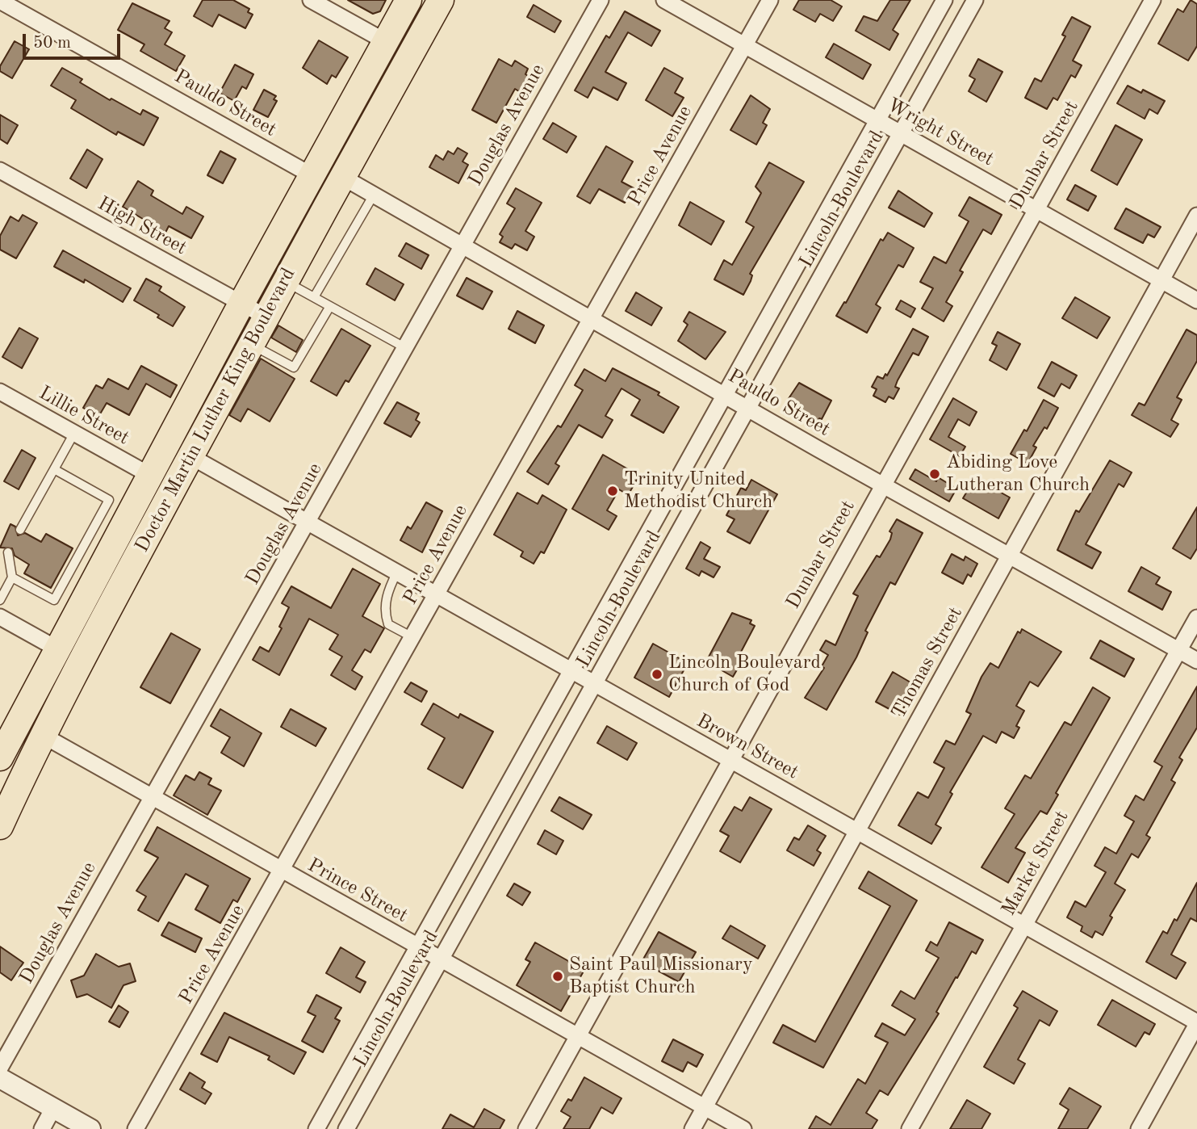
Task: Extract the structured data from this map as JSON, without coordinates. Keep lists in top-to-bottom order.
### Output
{
  "streets": {
    "main road": ["Doctor Martin Luther King Boulevard"],
    "street": [
      "Pauldo Street",
      "Douglas Avenue",
      "Wright Street",
      "Dunbar Street",
      "Price Avenue",
      "Lincoln Boulevard",
      "High Street",
      "Lillie Street",
      "Thomas Street",
      "Brown Street",
      "Market Street",
      "Prince Street"
    ]
  },
  "crossings": [
    ["Pauldo Street", "Douglas Avenue"],
    ["Pauldo Street", "Dunbar Street"],
    ["Pauldo Street", "Price Avenue"],
    ["Pauldo Street", "Lincoln Boulevard"],
    ["Pauldo Street", "Doctor Martin Luther King Boulevard"],
    ["Pauldo Street", "Thomas Street"],
    ["Pauldo Street", "Market Street"],
    ["Douglas Avenue", "Brown Street"],
    ["Douglas Avenue", "Prince Street"],
    ["Wright Street", "Dunbar Street"],
    ["Wright Street", "Price Avenue"],
    ["Wright Street", "Lincoln Boulevard"],
    ["Wright Street", "Thomas Street"],
    ["Dunbar Street", "Brown Street"],
    ["Dunbar Street", "Prince Street"],
    ["Price Avenue", "Brown Street"],
    ["Price Avenue", "Prince Street"],
    ["Lincoln Boulevard", "Brown Street"],
    ["Lincoln Boulevard", "Prince Street"],
    ["High Street", "Doctor Martin Luther King Boulevard"],
    ["Doctor Martin Luther King Boulevard", "Lillie Street"],
    ["Doctor Martin Luther King Boulevard", "Brown Street"],
    ["Doctor Martin Luther King Boulevard", "Prince Street"],
    ["Thomas Street", "Brown Street"],
    ["Thomas Street", "Prince Street"],
    ["Brown Street", "Market Street"]
  ],
  "places": [
    "Abiding Love Lutheran Church",
    "Trinity United Methodist Church",
    "Lincoln Boulevard Church of God",
    "Saint Paul Missionary Baptist Church"
  ],
  "scale_bar": "50 m"
}
